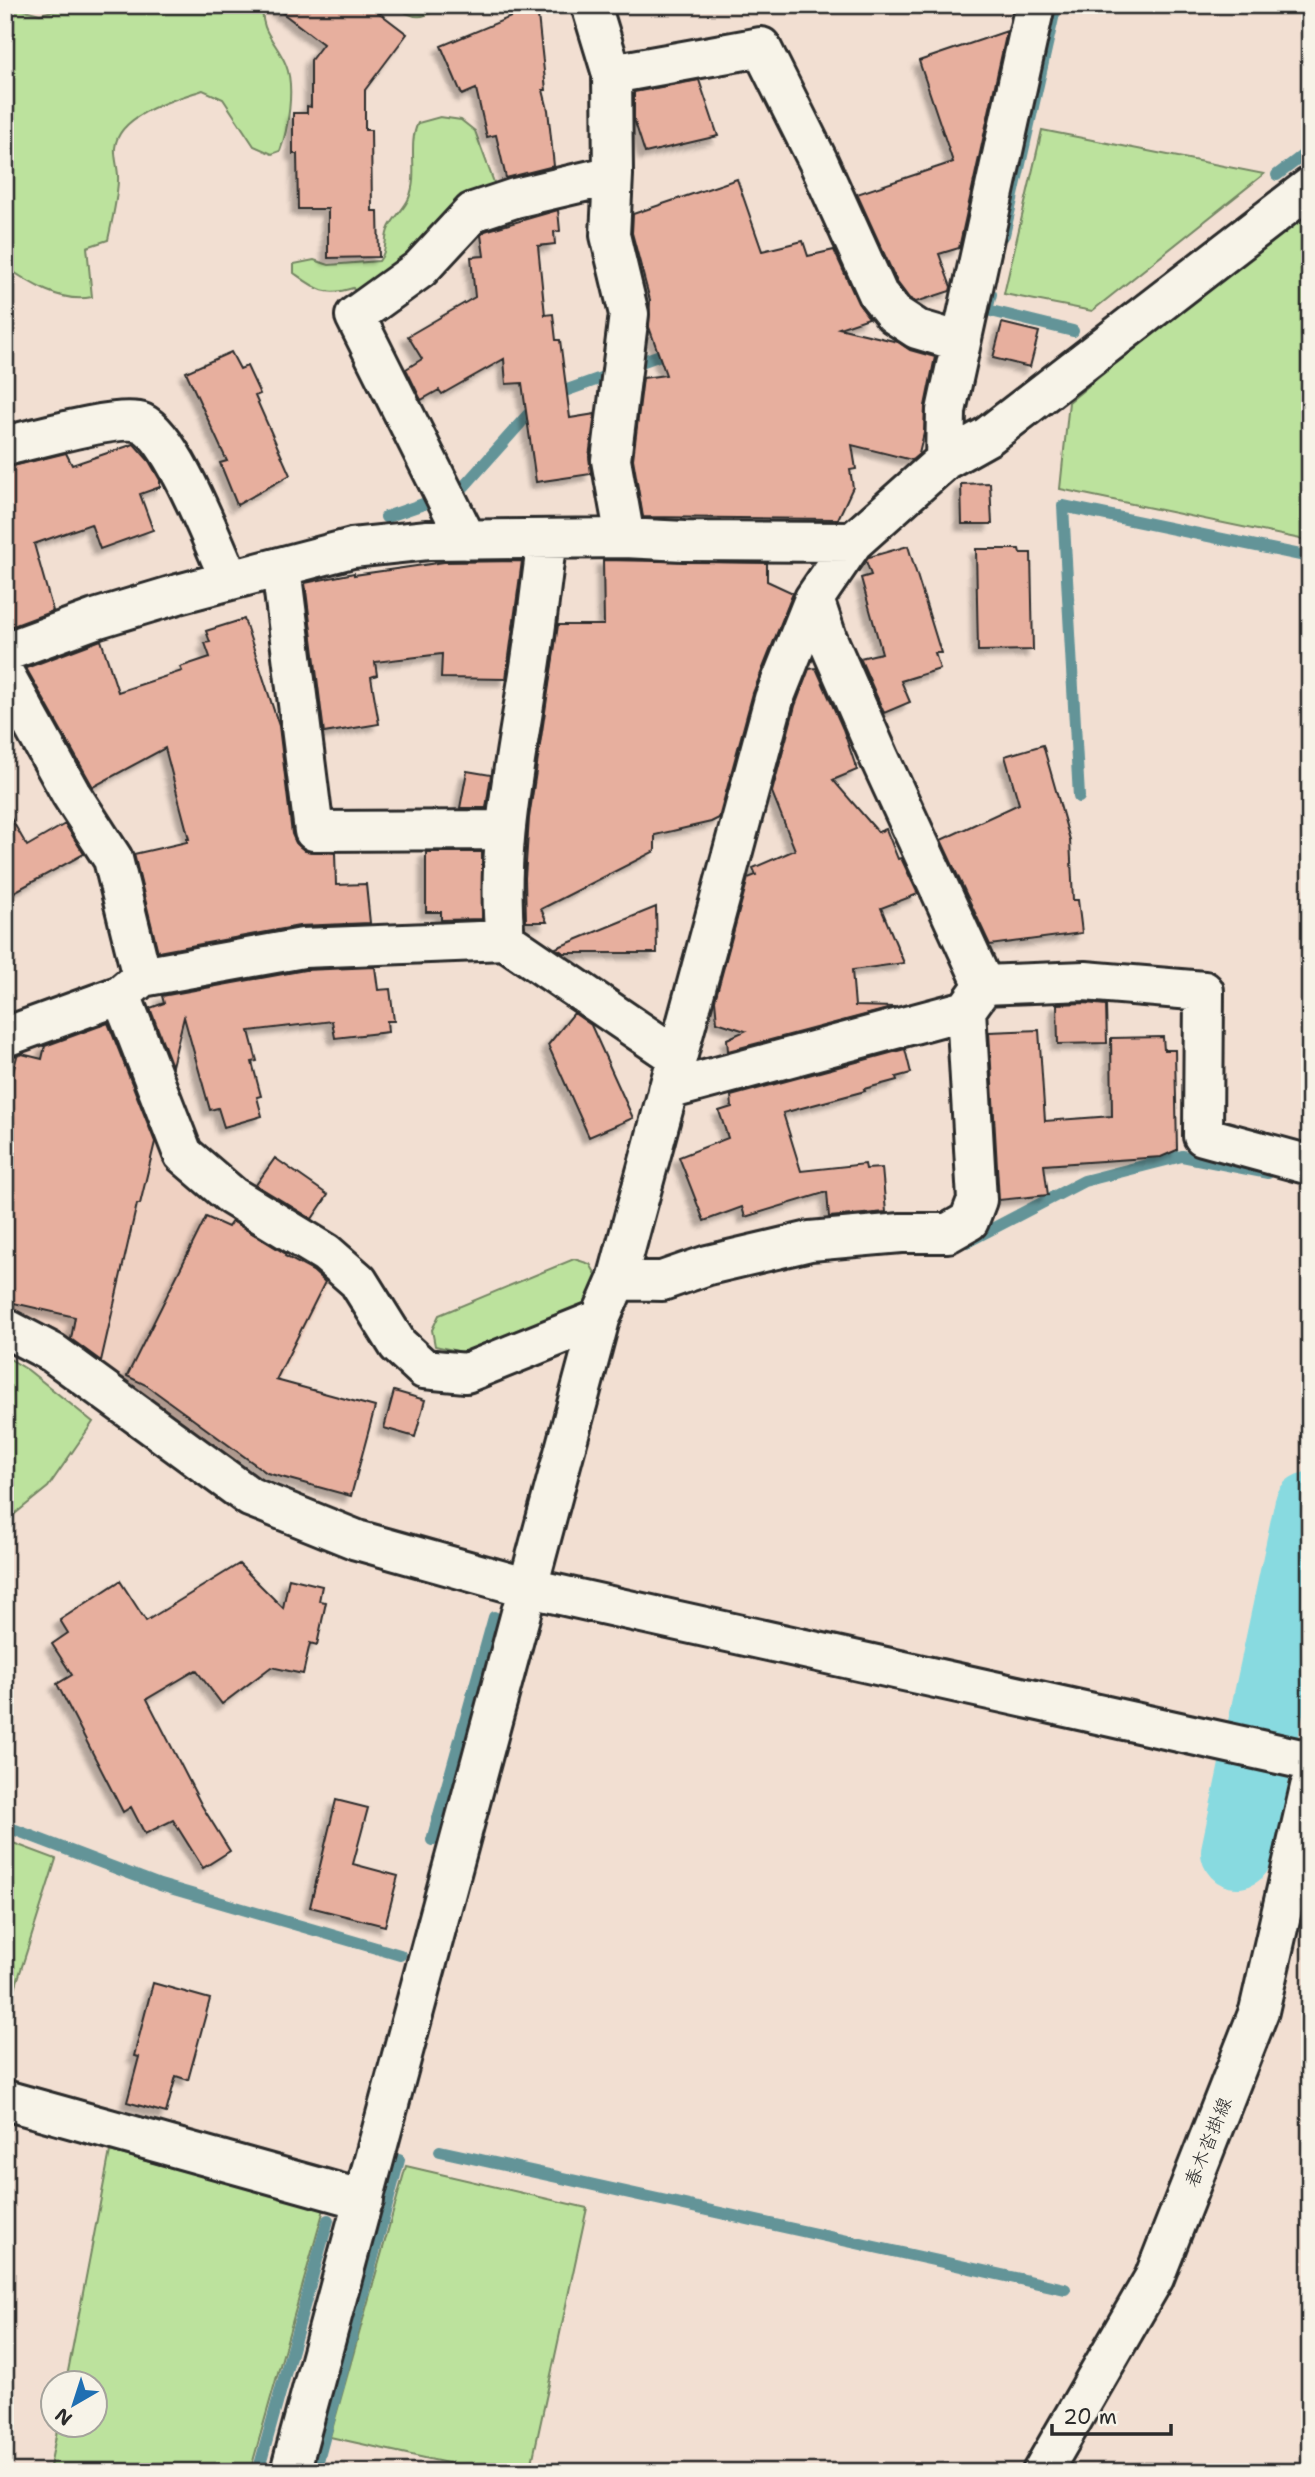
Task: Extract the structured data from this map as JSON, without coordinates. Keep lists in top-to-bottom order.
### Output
{
  "streets": {
    "street": ["春木沓掛線"]
  },
  "scale_bar": "20 m",
  "north": "bottom left"
}
